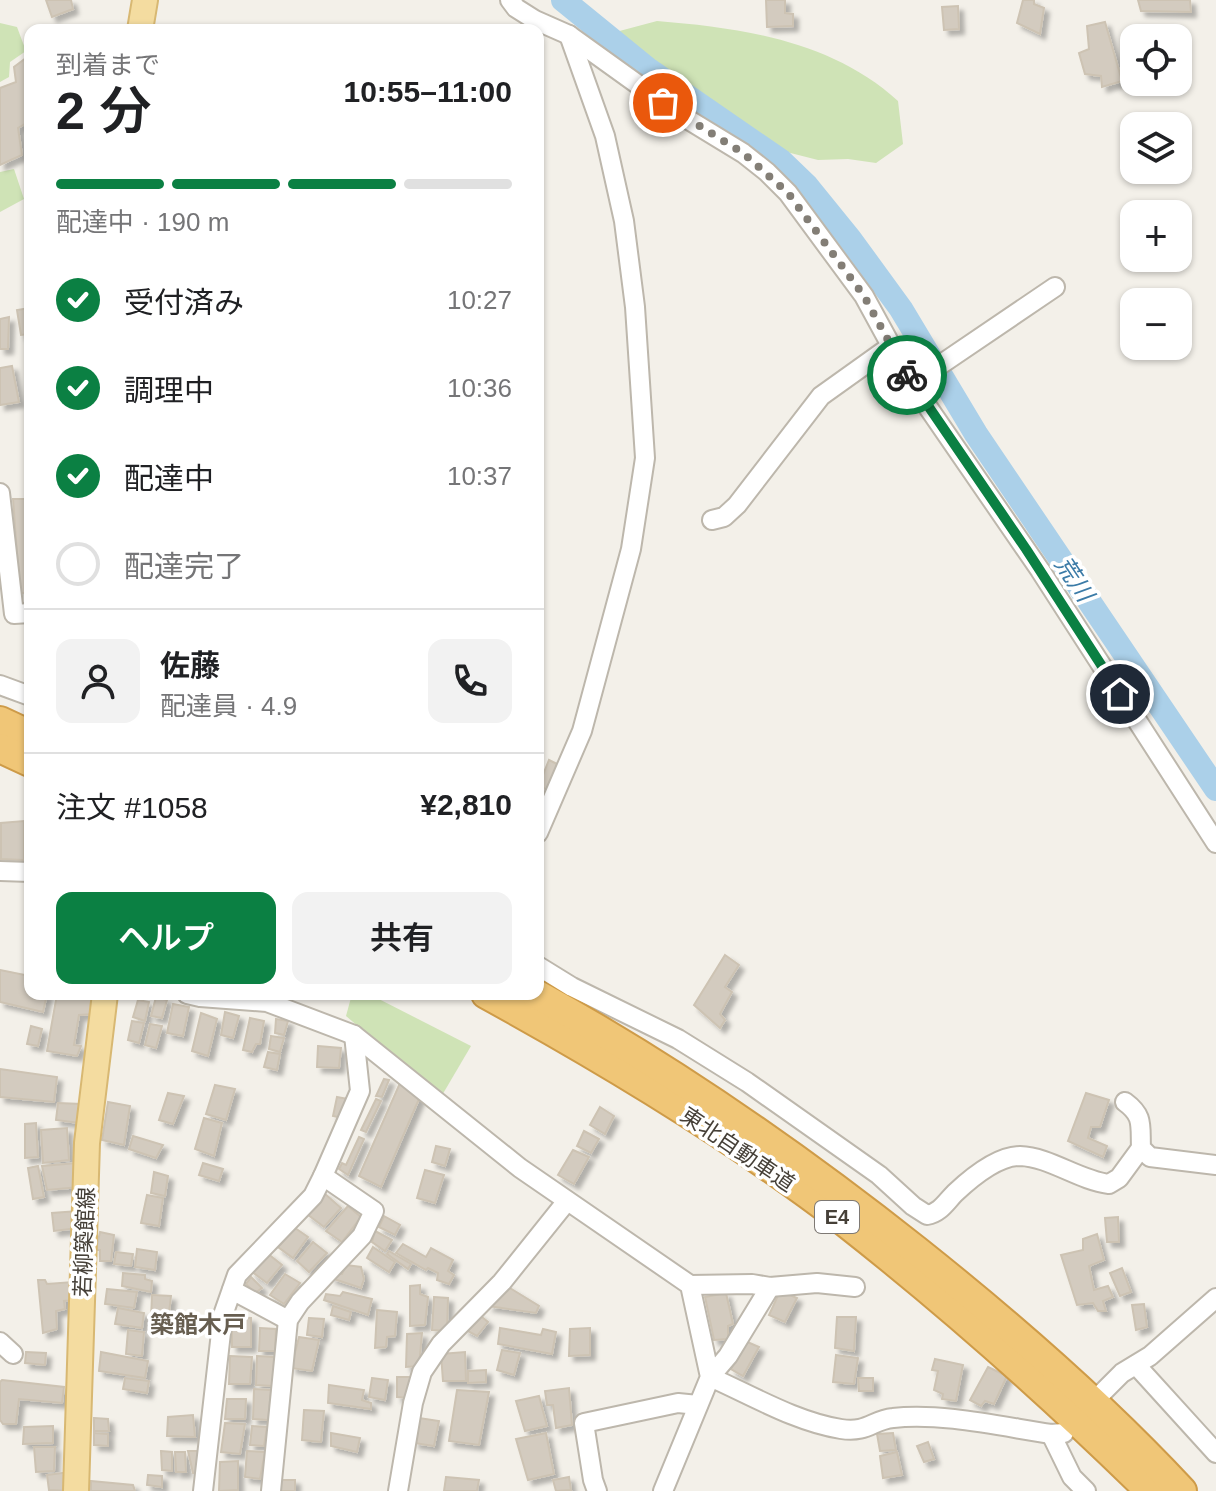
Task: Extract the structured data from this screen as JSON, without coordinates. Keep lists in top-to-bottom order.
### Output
{
  "streets": {
    "highway": ["東北自動車道", "E4"],
    "main road": ["若柳築館線"]
  },
  "districts": ["築館木戸"],
  "water": ["荒川"],
  "page": {
    "map_buttons": ["+", "−"],
    "heading": ["2 分", "到着まで", "10:55–11:00"],
    "panel": [
      "佐藤",
      "配達員 · 4.9",
      "注文 #1058",
      "¥2,810"
    ],
    "bar": "配達中 · 190 m",
    "list": [
      ["受付済み", "10:27"],
      ["調理中", "10:36"],
      ["配達中", "10:37"],
      "配達完了"
    ],
    "buttons": ["ヘルプ", "共有"]
  }
}
